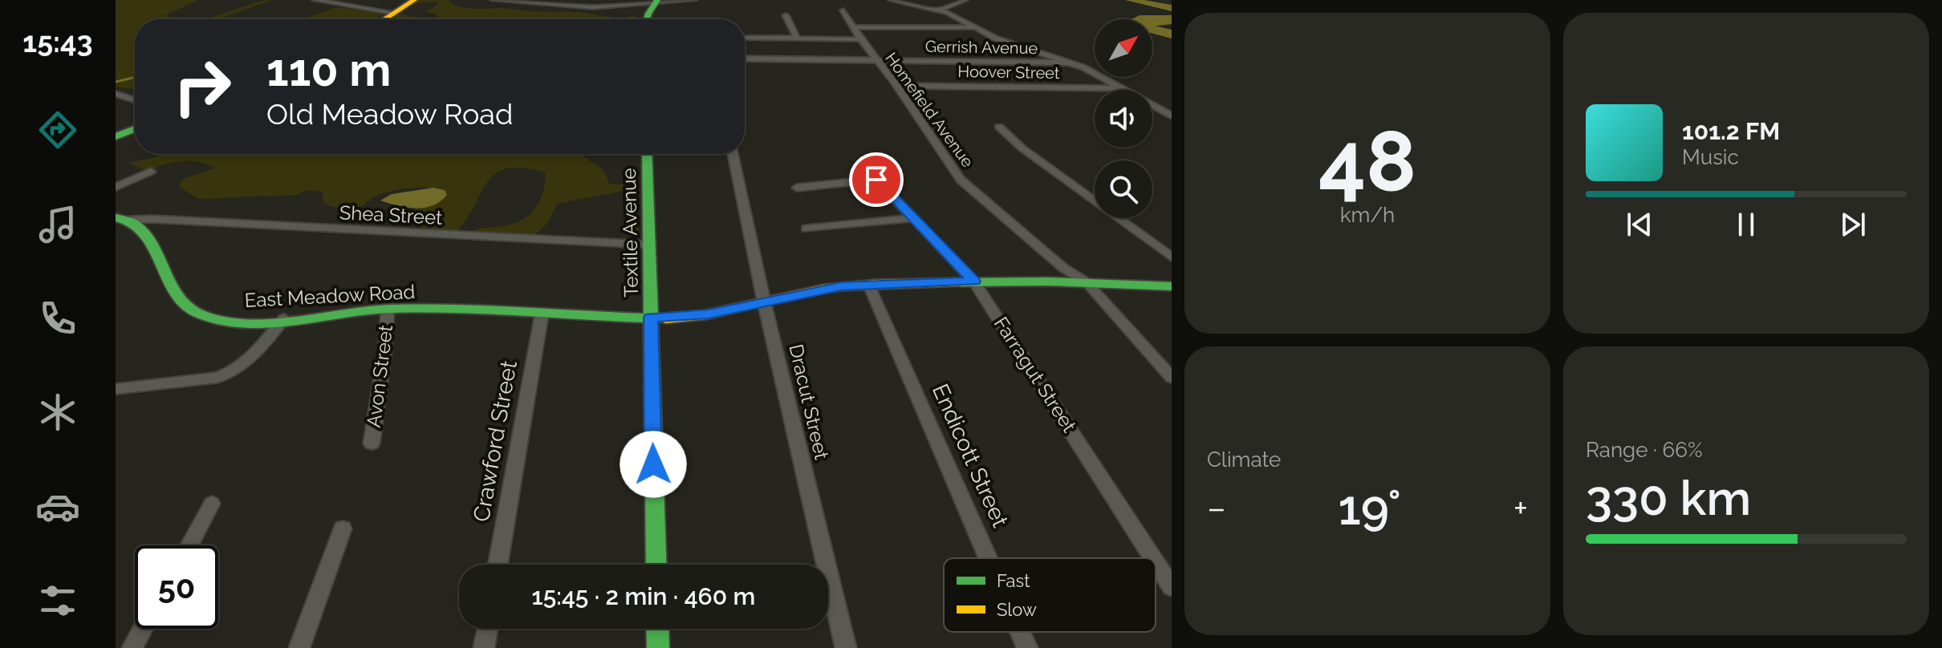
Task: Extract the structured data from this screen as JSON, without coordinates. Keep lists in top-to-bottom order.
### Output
{
  "streets": {
    "street": [
      "Gerrish Avenue",
      "Hoover Street",
      "Homefield Avenue",
      "Shea Street",
      "Textile Avenue",
      "East Meadow Road",
      "Farragut Street",
      "Avon Street",
      "Dracut Street",
      "Crawford Street",
      "Endicott Street"
    ]
  },
  "crossings": [
    ["Gerrish Avenue", "Homefield Avenue"],
    ["Hoover Street", "Homefield Avenue"],
    ["Homefield Avenue", "East Meadow Road"],
    ["Shea Street", "Textile Avenue"],
    ["Shea Street", "East Meadow Road"],
    ["Textile Avenue", "East Meadow Road"],
    ["East Meadow Road", "Farragut Street"],
    ["East Meadow Road", "Avon Street"],
    ["East Meadow Road", "Dracut Street"],
    ["East Meadow Road", "Crawford Street"],
    ["East Meadow Road", "Endicott Street"]
  ],
  "legend": ["Fast", "Slow"],
  "north": "top right",
  "page": {
    "tabs": "15:43",
    "tile": [
      ["48", "km/h"],
      "Climate",
      ["Range · 66%", "330 km"]
    ],
    "turn": ["110 m", "Old Meadow Road"],
    "song": ["101.2 FM", "Music"],
    "heat": ["−", "19°", "+"],
    "limit": "50",
    "trip": "15:45 · 2 min · 460 m"
  }
}
